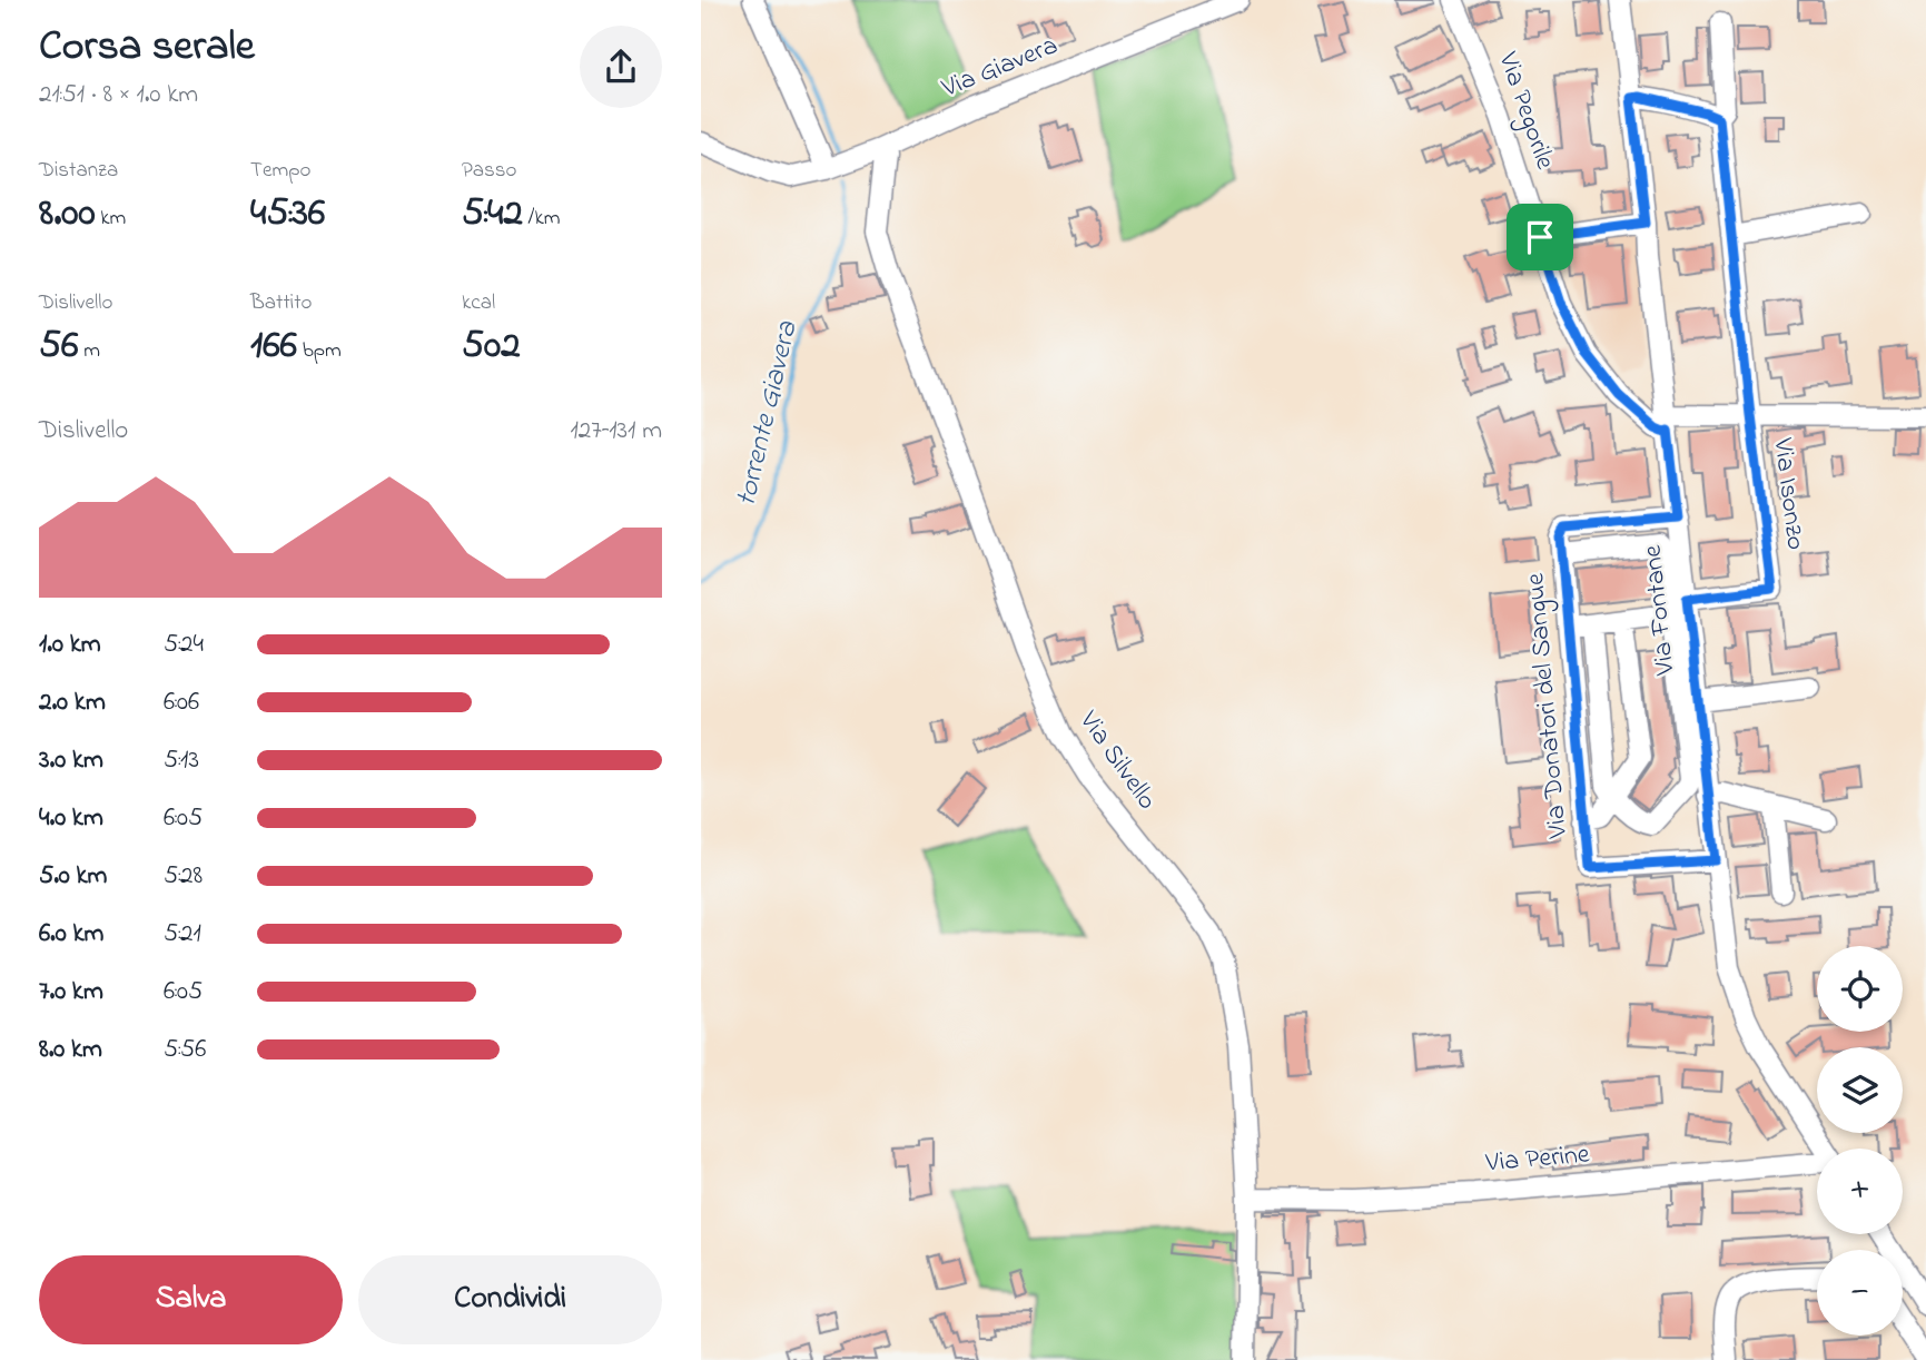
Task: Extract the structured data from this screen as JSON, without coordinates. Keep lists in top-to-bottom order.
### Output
{
  "streets": {
    "street": [
      "Via Giavera",
      "Via Pegorile",
      "Via Isonzo",
      "Via Fontane",
      "Via Donatori del Sangue",
      "Via Silvello",
      "Via Perine"
    ]
  },
  "crossings": [
    ["Via Giavera", "Via Silvello"],
    ["Via Pegorile", "Via Isonzo"],
    ["Via Pegorile", "Via Fontane"],
    ["Via Isonzo", "Via Fontane"],
    ["Via Fontane", "Via Donatori del Sangue"],
    ["Via Silvello", "Via Perine"]
  ],
  "water": ["torrente Giavera"],
  "page": {
    "heading": ["Corsa serale", "21:51 · 8 × 1.0 km"],
    "stats": [
      ["Distanza", "8.00 km"],
      ["Tempo", "45:36"],
      ["Passo", "5:42 /km"],
      ["Dislivello", "56 m"],
      ["Battito", "166 bpm"],
      ["kcal", "502"]
    ],
    "chart": ["Dislivello", "127–131 m"],
    "list": [
      {
        "name": "1.0 km",
        "note": "5:24"
      },
      {
        "name": "2.0 km",
        "note": "6:06"
      },
      {
        "name": "3.0 km",
        "note": "5:13"
      },
      {
        "name": "4.0 km",
        "note": "6:05"
      },
      {
        "name": "5.0 km",
        "note": "5:28"
      },
      {
        "name": "6.0 km",
        "note": "5:21"
      },
      {
        "name": "7.0 km",
        "note": "6:05"
      },
      {
        "name": "8.0 km",
        "note": "5:56"
      }
    ],
    "map_buttons": ["+", "−"],
    "buttons": ["Salva", "Condividi"]
  }
}
